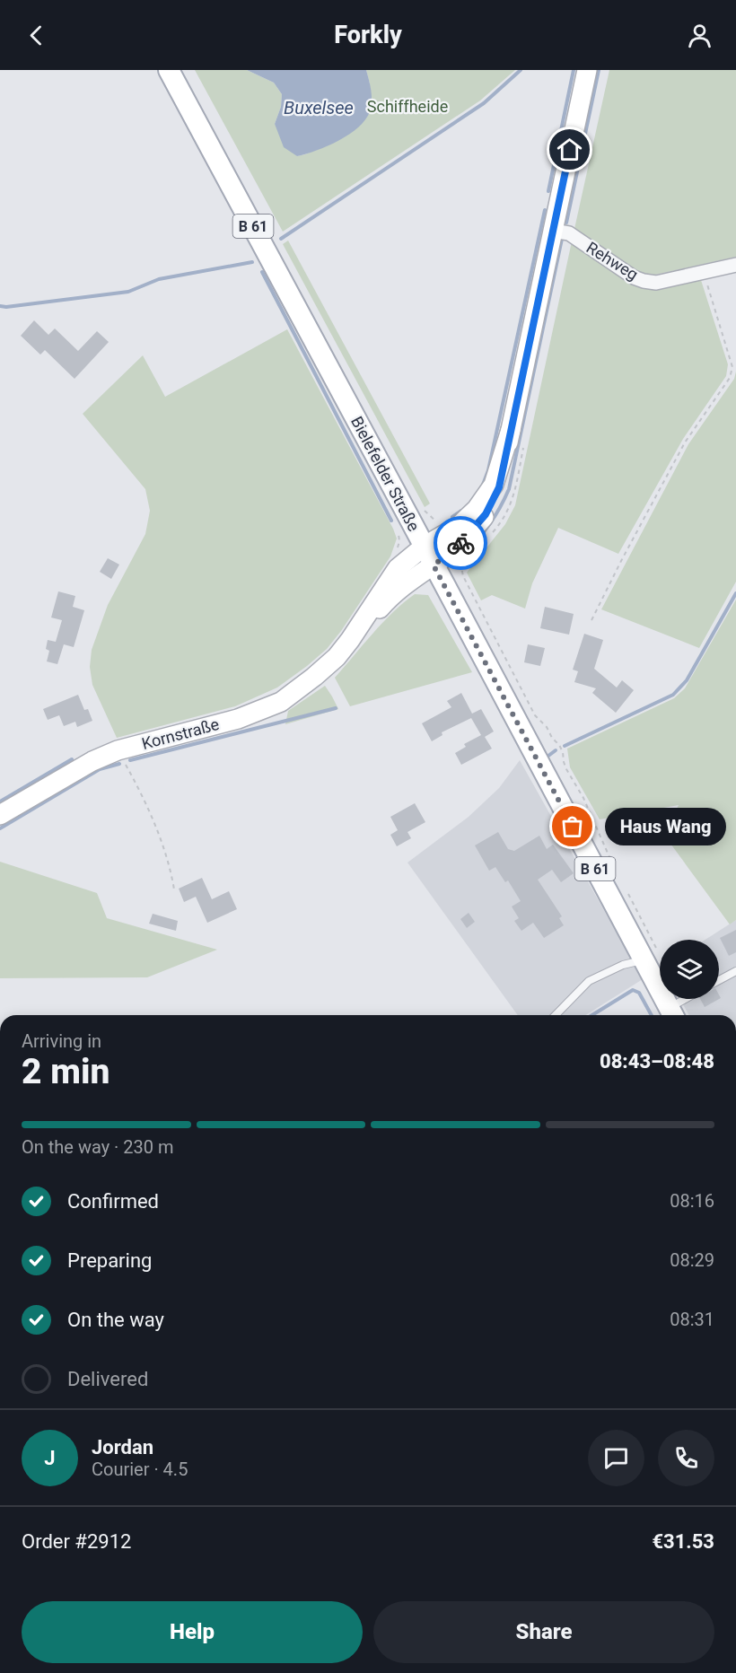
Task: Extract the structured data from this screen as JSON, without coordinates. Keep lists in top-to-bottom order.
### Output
{
  "streets": {
    "main road": ["B 61", "Bielefelder Straße", "Kornstraße"],
    "street": ["Rehweg"]
  },
  "crossings": [
    ["Bielefelder Straße", "Kornstraße"]
  ],
  "water": ["Buxelsee"],
  "parks": ["Schiffheide"],
  "places": ["Haus Wang"],
  "page": {
    "header": "Forkly",
    "bubble": "Haus Wang",
    "heading": ["2 min", "Arriving in", "08:43–08:48"],
    "panel": [
      "Jordan",
      "Courier · 4.5",
      "Order #2912",
      "€31.53"
    ],
    "bar": "On the way · 230 m",
    "list": [
      ["Confirmed", "08:16"],
      ["Preparing", "08:29"],
      ["On the way", "08:31"],
      "Delivered"
    ],
    "round": "J",
    "buttons": ["Help", "Share"]
  }
}
